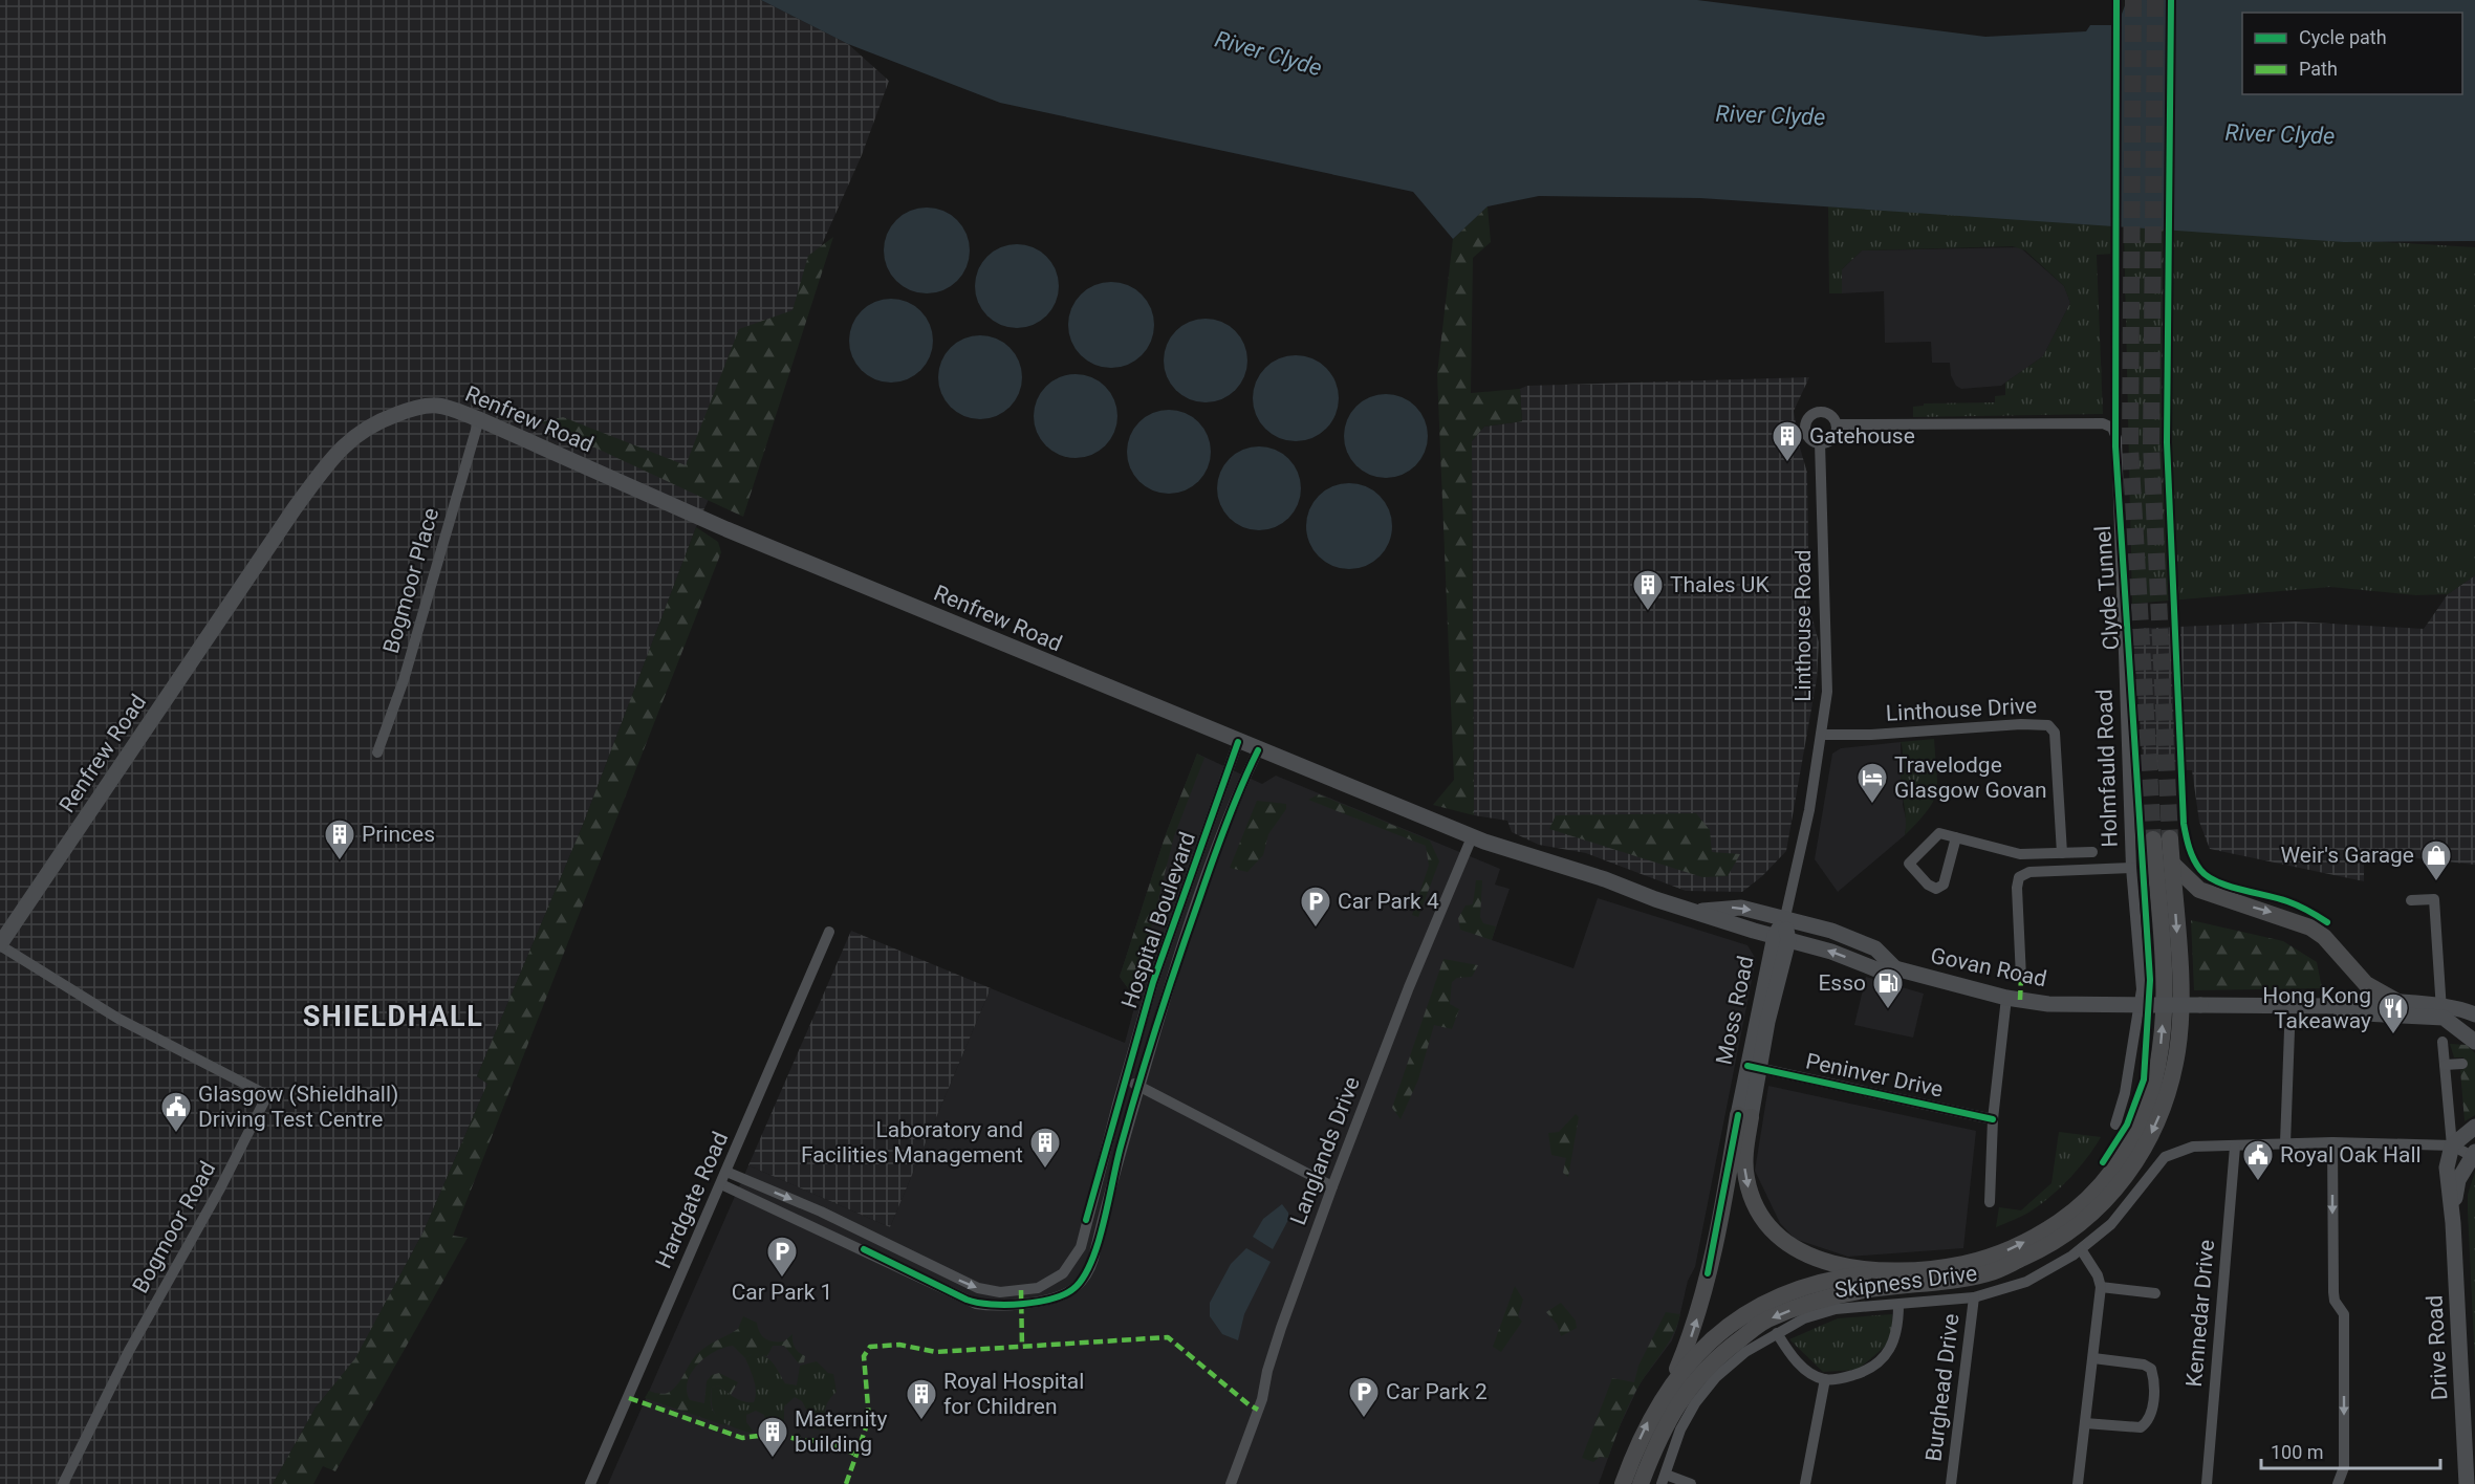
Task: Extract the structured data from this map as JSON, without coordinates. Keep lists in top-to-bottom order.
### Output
{
  "streets": {
    "street": [
      "Renfrew Road",
      "Bogmoor Place",
      "Linthouse Road",
      "Linthouse Drive",
      "Holmfauld Road",
      "Hospital Boulevard",
      "Govan Road",
      "Moss Road",
      "Peninver Drive",
      "Langlands Drive",
      "Hardgate Road",
      "Bogmoor Road",
      "Skipness Drive",
      "Kennedar Drive",
      "Drive Road",
      "Burghead Drive"
    ],
    "cycle path": ["Clyde Tunnel"]
  },
  "crossings": [
    ["Renfrew Road", "Bogmoor Place"],
    ["Renfrew Road", "Hospital Boulevard"],
    ["Renfrew Road", "Govan Road"],
    ["Renfrew Road", "Langlands Drive"],
    ["Renfrew Road", "Bogmoor Road"],
    ["Linthouse Road", "Linthouse Drive"],
    ["Linthouse Road", "Holmfauld Road"],
    ["Holmfauld Road", "Govan Road"],
    ["Hospital Boulevard", "Hardgate Road"],
    ["Govan Road", "Moss Road"],
    ["Govan Road", "Langlands Drive"],
    ["Moss Road", "Peninver Drive"],
    ["Skipness Drive", "Kennedar Drive"],
    ["Skipness Drive", "Drive Road"],
    ["Skipness Drive", "Burghead Drive"]
  ],
  "districts": ["SHIELDHALL"],
  "water": ["River Clyde"],
  "places": {
    "building": [
      "Gatehouse",
      "Thales UK",
      "Princes",
      "Laboratory and Facilities Management",
      "Royal Hospital for Children",
      "Maternity building"
    ],
    "hotel": ["Travelodge Glasgow Govan"],
    "shop": ["Weir's Garage"],
    "parking": ["Car Park 4", "Car Park 1", "Car Park 2"],
    "fuel station": ["Esso"],
    "restaurant": ["Hong Kong Takeaway"],
    "public building": ["Glasgow (Shieldhall) Driving Test Centre", "Royal Oak Hall"]
  },
  "legend": ["Cycle path", "Path"],
  "scale_bar": "100 m"
}
